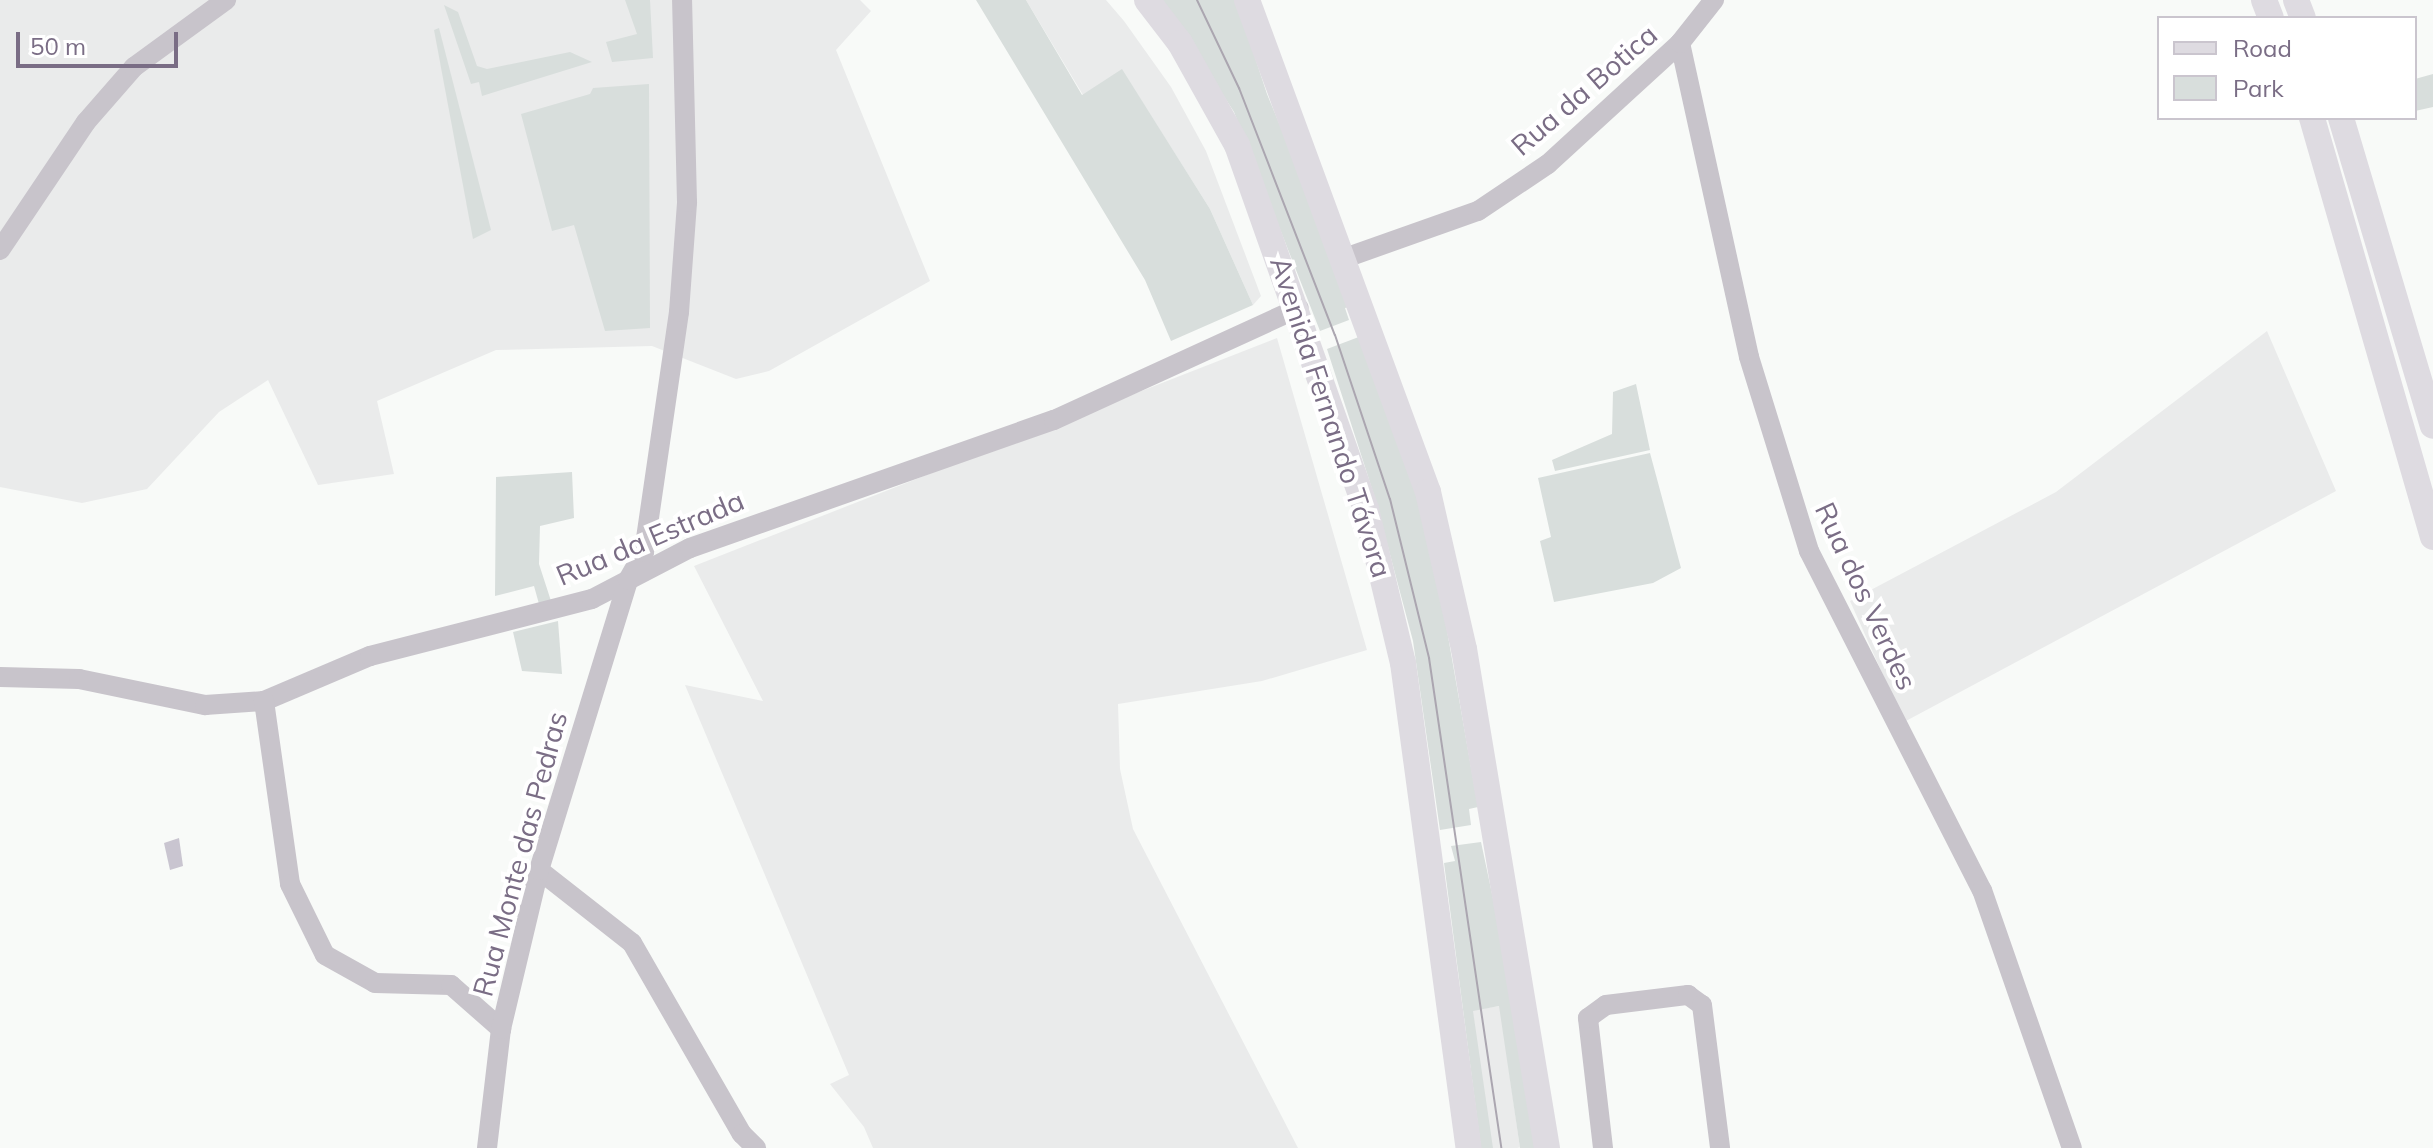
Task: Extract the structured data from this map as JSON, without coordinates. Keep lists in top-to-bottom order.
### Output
{
  "streets": {
    "main road": ["Avenida Fernando Távora"],
    "street": [
      "Rua da Botica",
      "Rua da Estrada",
      "Rua dos Verdes",
      "Rua Monte das Pedras"
    ]
  },
  "crossings": [
    ["Rua da Botica", "Rua dos Verdes"],
    ["Avenida Fernando Távora", "Rua da Estrada"],
    ["Rua da Estrada", "Rua Monte das Pedras"]
  ],
  "legend": ["Road", "Park"],
  "scale_bar": "50 m"
}
